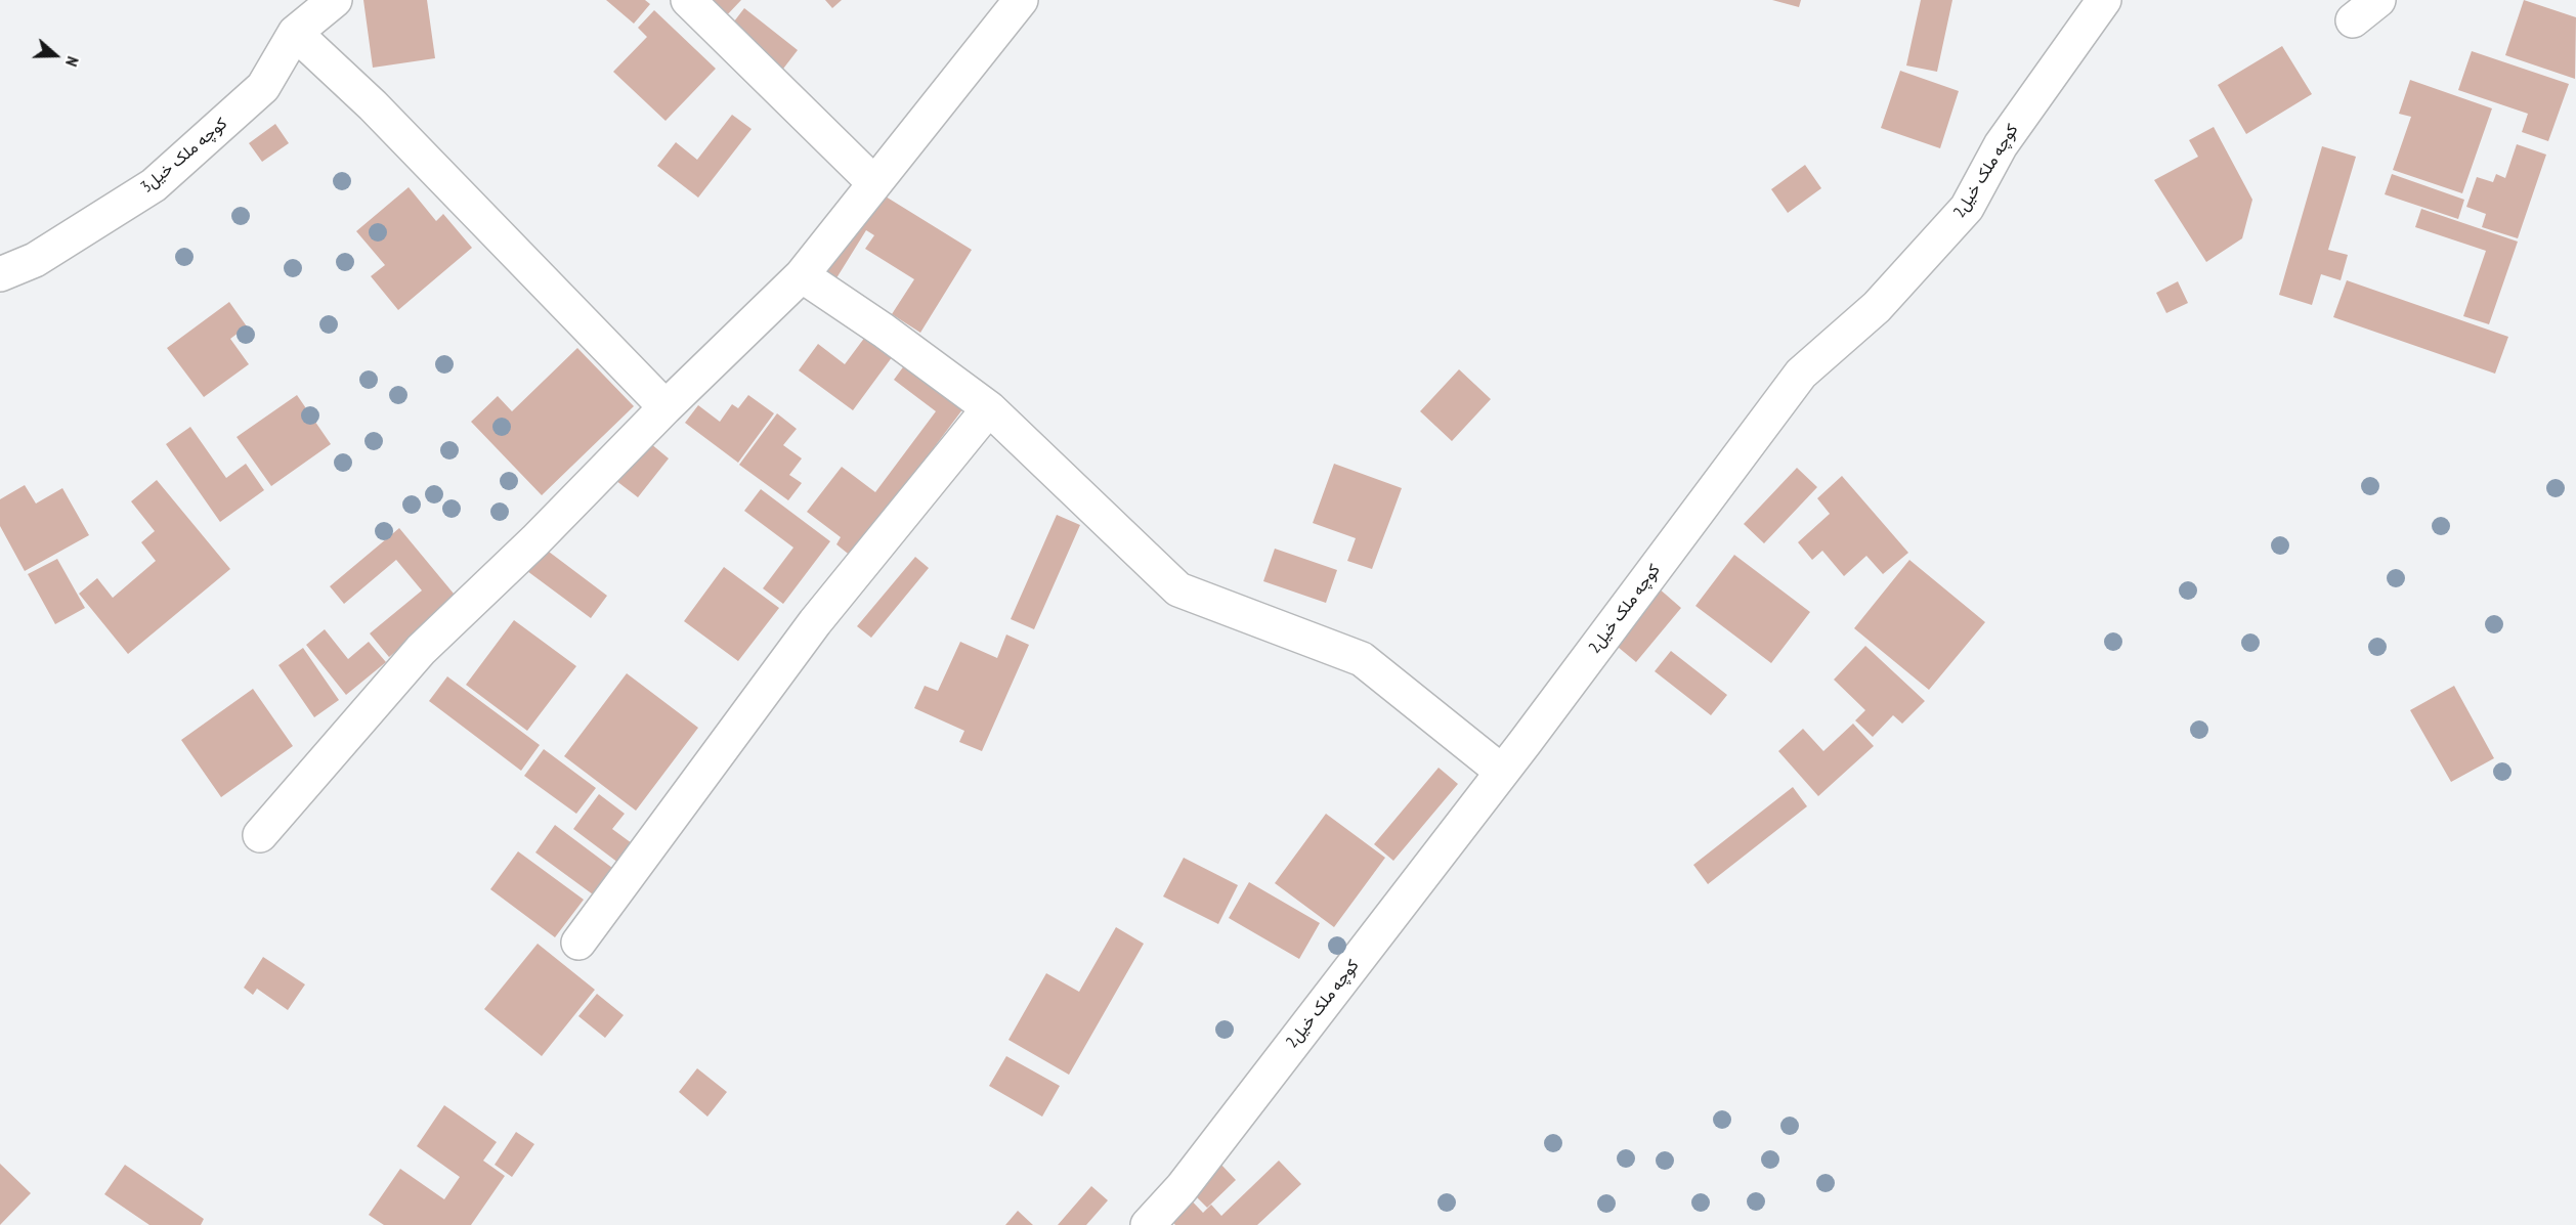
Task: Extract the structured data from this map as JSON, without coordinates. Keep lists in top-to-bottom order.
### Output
{
  "streets": {
    "street": ["کوچه ملک خیل3", "کوچه ملک خیل2"]
  },
  "north": "right"
}
